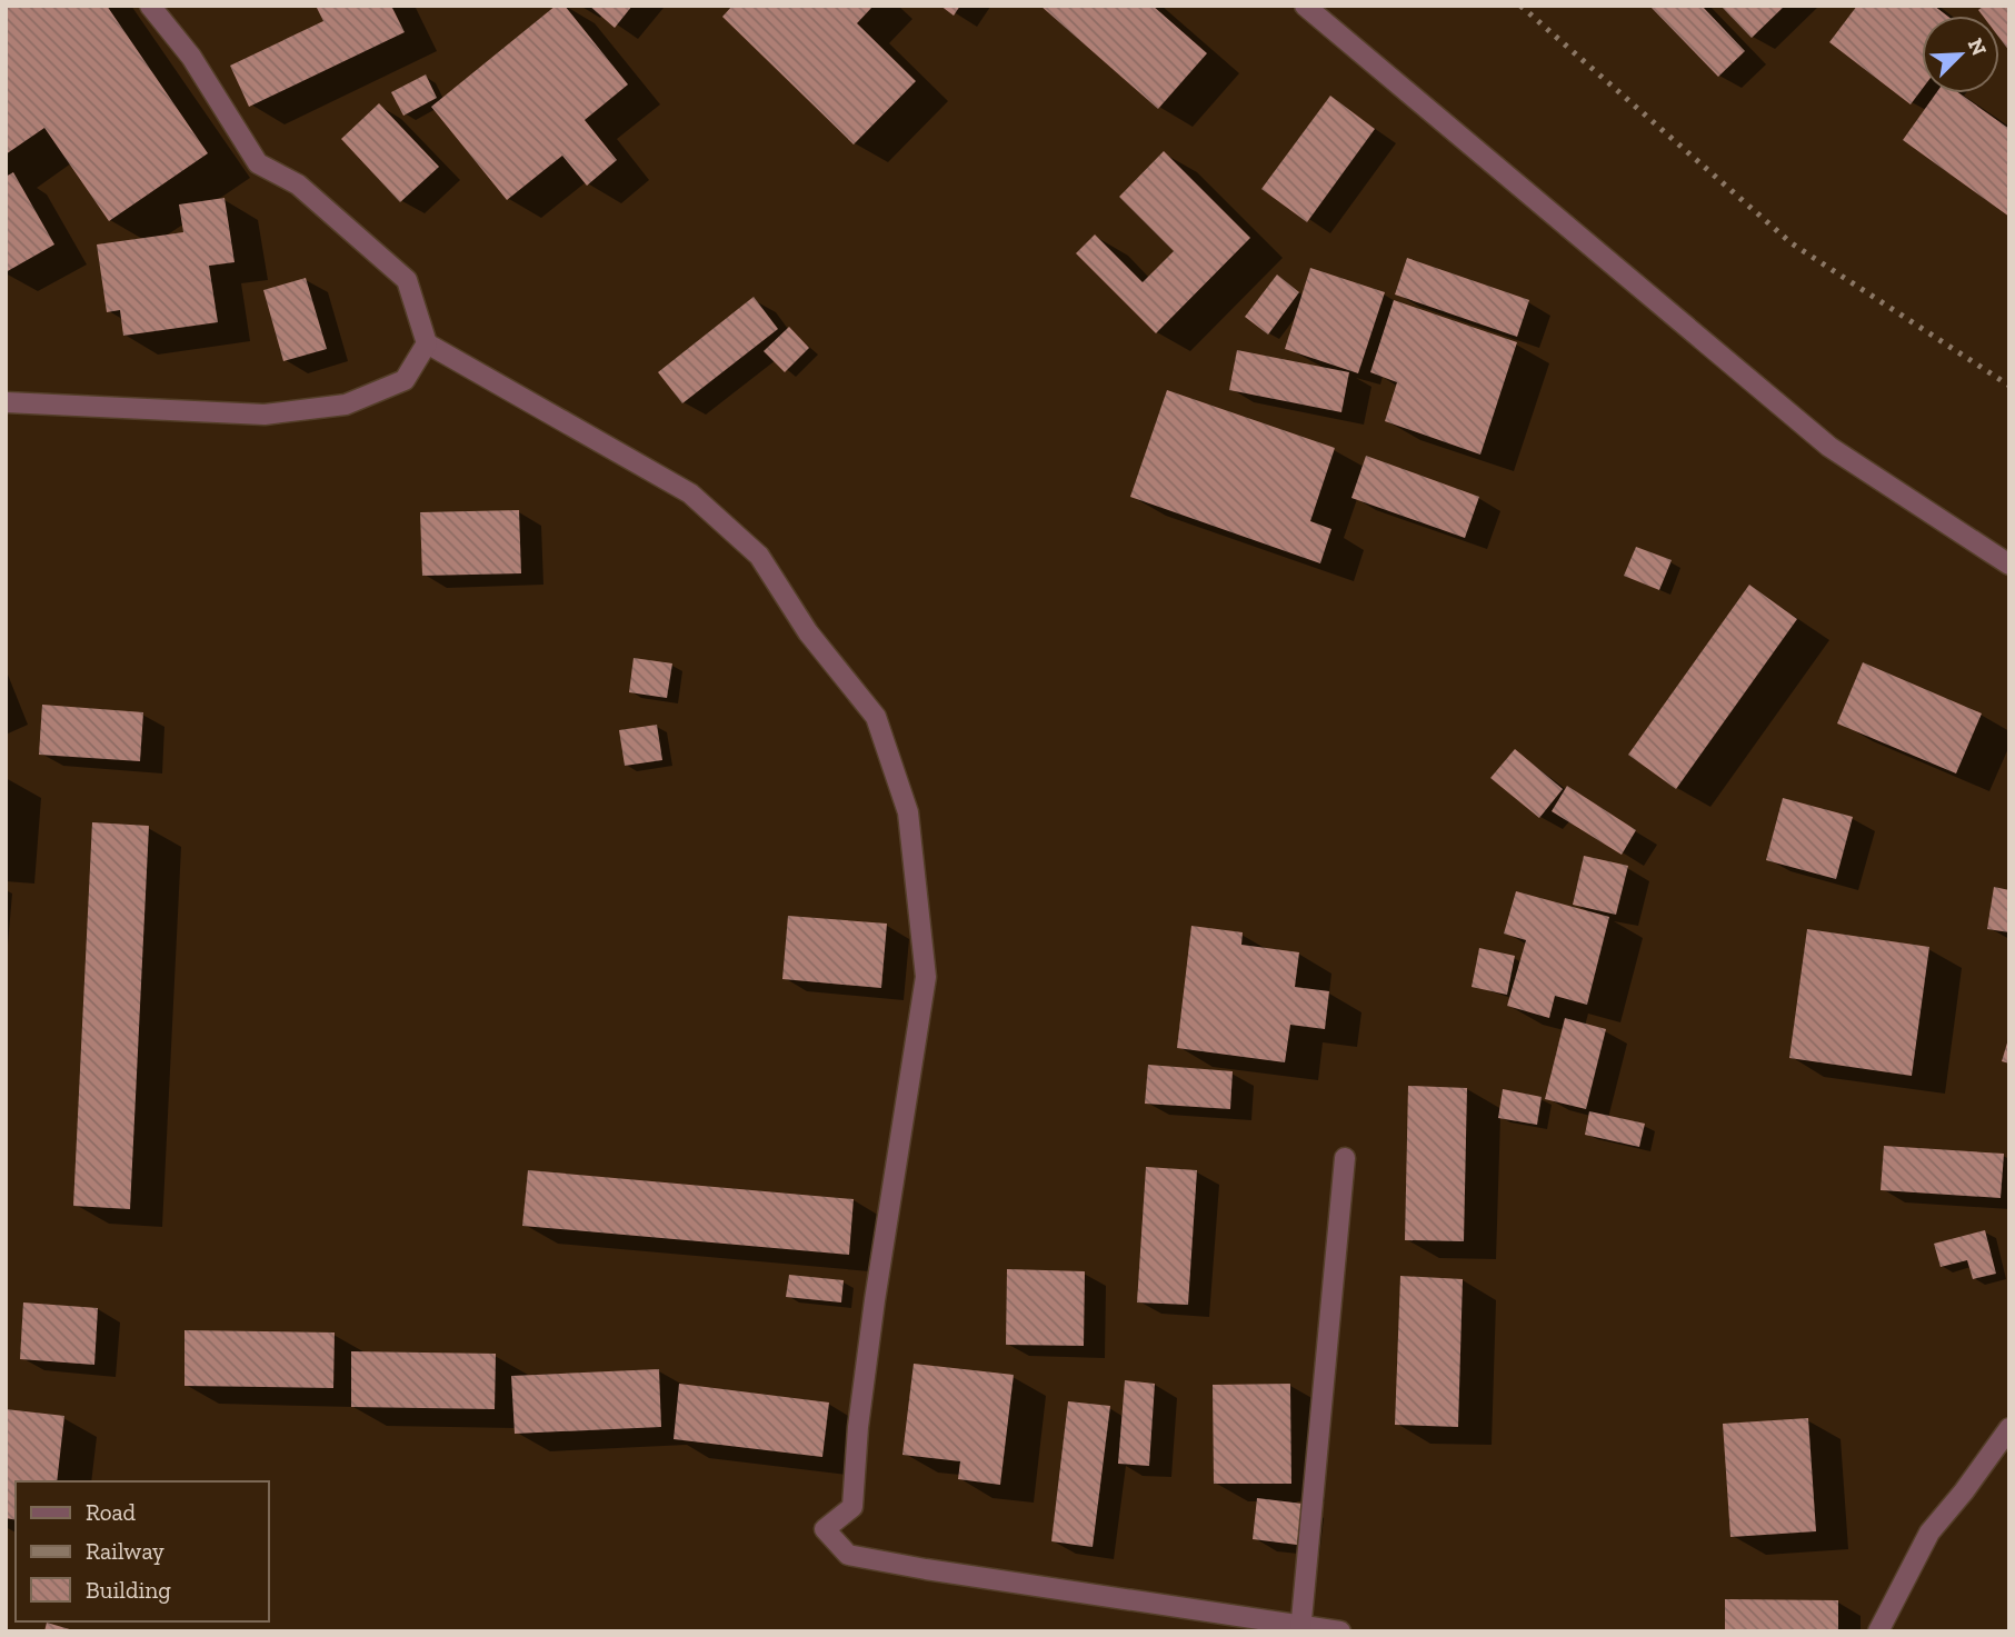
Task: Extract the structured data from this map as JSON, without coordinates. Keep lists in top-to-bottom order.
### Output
{
  "legend": ["Road", "Railway", "Building"],
  "north": "top right"
}
